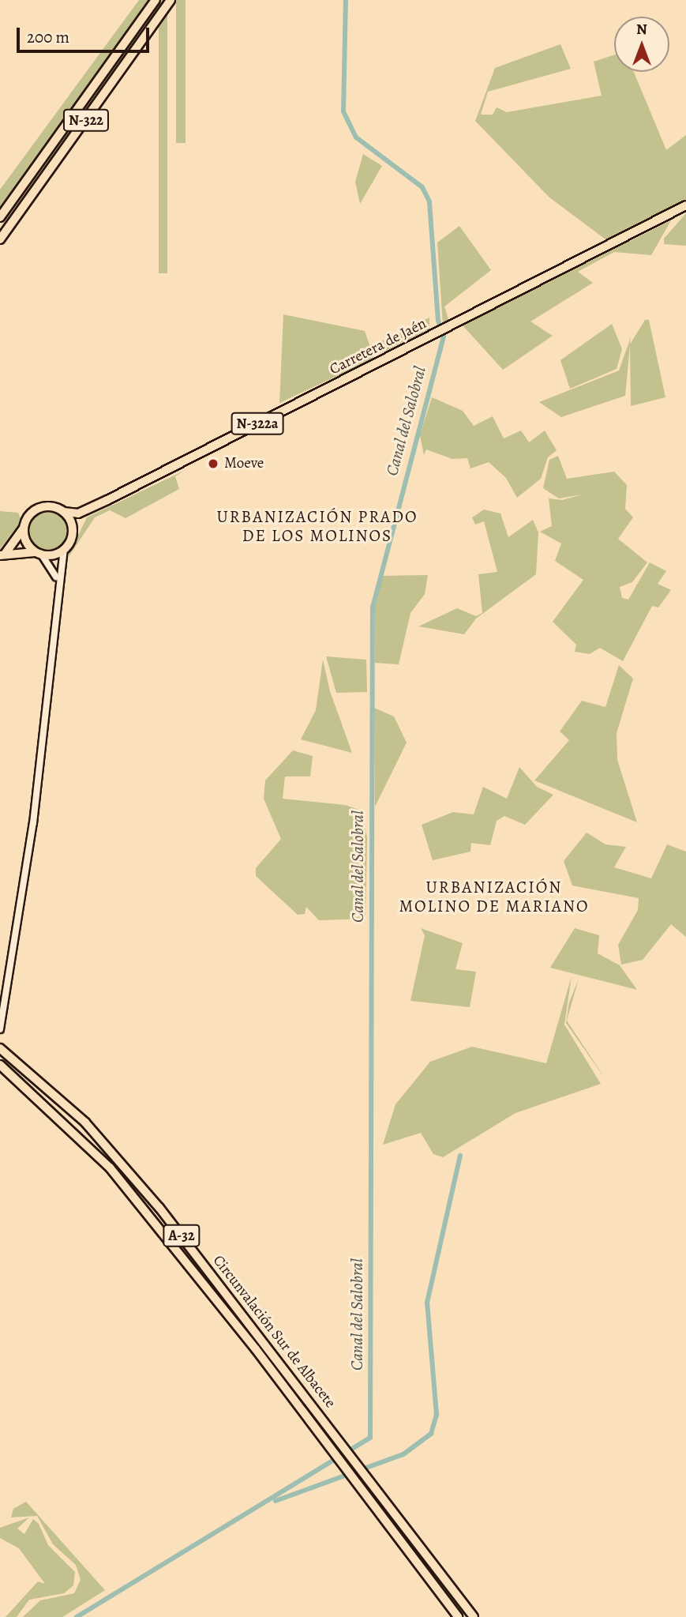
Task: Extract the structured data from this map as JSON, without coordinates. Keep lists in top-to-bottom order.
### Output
{
  "streets": {
    "highway": [
      "N-322",
      "Carretera de Jaén",
      "N-322a",
      "A-32",
      "Circunvalación Sur de Albacete"
    ]
  },
  "crossings": [
    ["Carretera de Jaén", "N-322a"]
  ],
  "districts": ["URBANIZACIÓN PRADO DE LOS MOLINOS", "URBANIZACIÓN MOLINO DE MARIANO"],
  "water": ["Canal del Salobral"],
  "places": ["Moeve"],
  "scale_bar": "200 m",
  "north": "top"
}
